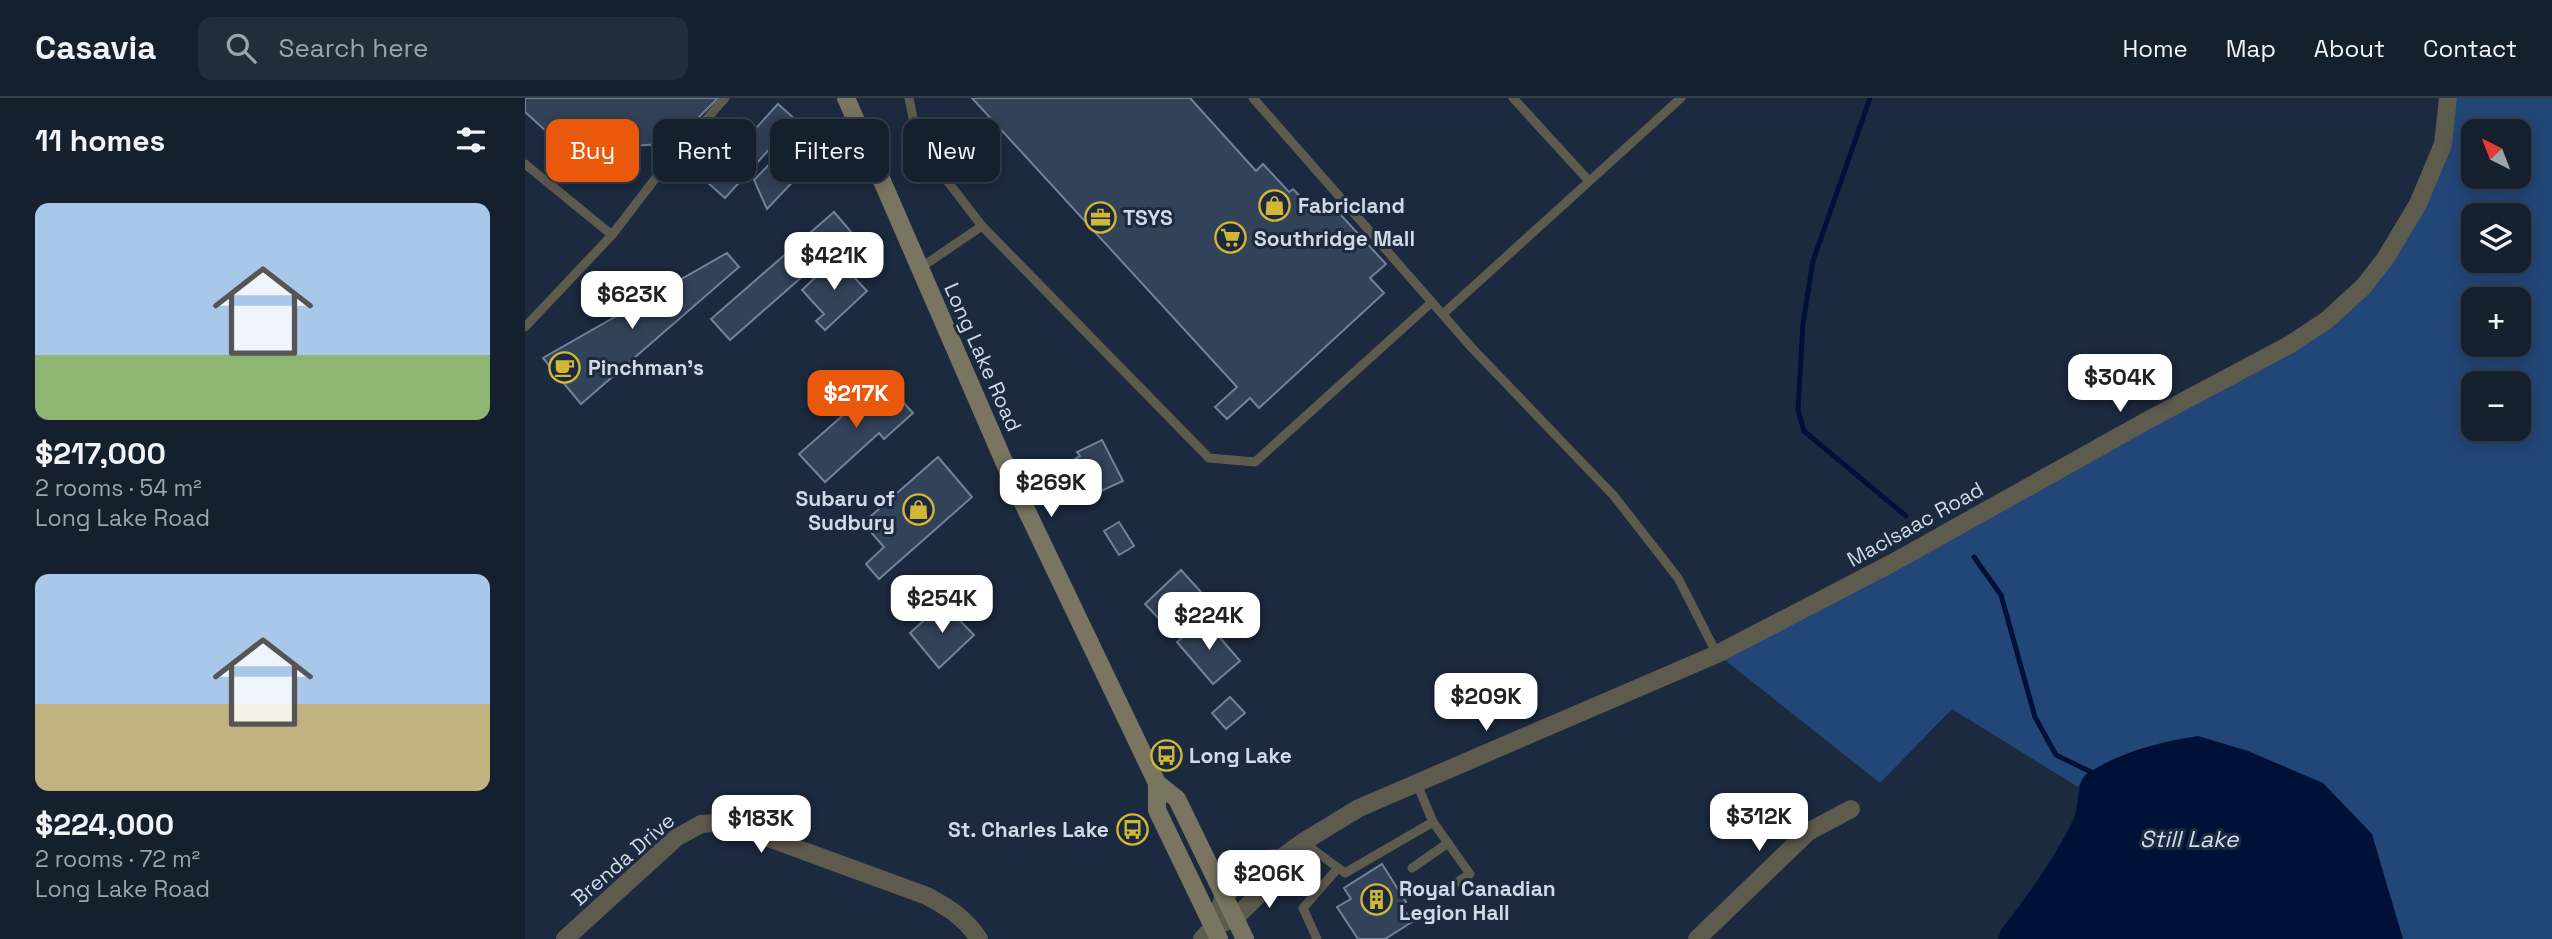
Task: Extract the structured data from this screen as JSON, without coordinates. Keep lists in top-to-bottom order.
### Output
{
  "streets": {
    "main road": ["Long Lake Road"],
    "street": ["MacIsaac Road", "Brenda Drive"]
  },
  "crossings": [
    ["Long Lake Road", "MacIsaac Road"]
  ],
  "water": ["Still Lake"],
  "places": {
    "shop": ["Fabricland", "Subaru of Sudbury"],
    "office": ["TSYS"],
    "supermarket": ["Southridge Mall"],
    "cafe": ["Pinchman's"],
    "bus stop": ["Long Lake", "St. Charles Lake"],
    "building": ["Royal Canadian Legion Hall"]
  },
  "north": "top left",
  "page": {
    "header": "Casavia",
    "search": "Search here",
    "nav": [
      "Home",
      "Map",
      "About",
      "Contact"
    ],
    "heading": "11 homes",
    "map_buttons": ["+", "−"],
    "chip": [
      "Buy",
      "Rent",
      "Filters",
      "New"
    ],
    "list": [
      {
        "name": "$217,000",
        "note": "2 rooms · 54 m² · Long Lake Road"
      },
      {
        "name": "$224,000",
        "note": "2 rooms · 72 m² · Long Lake Road"
      }
    ],
    "price": [
      "$421K",
      "$623K",
      "$304K",
      "$217K",
      "$269K",
      "$254K",
      "$224K",
      "$209K",
      "$312K",
      "$183K",
      "$206K"
    ]
  }
}
